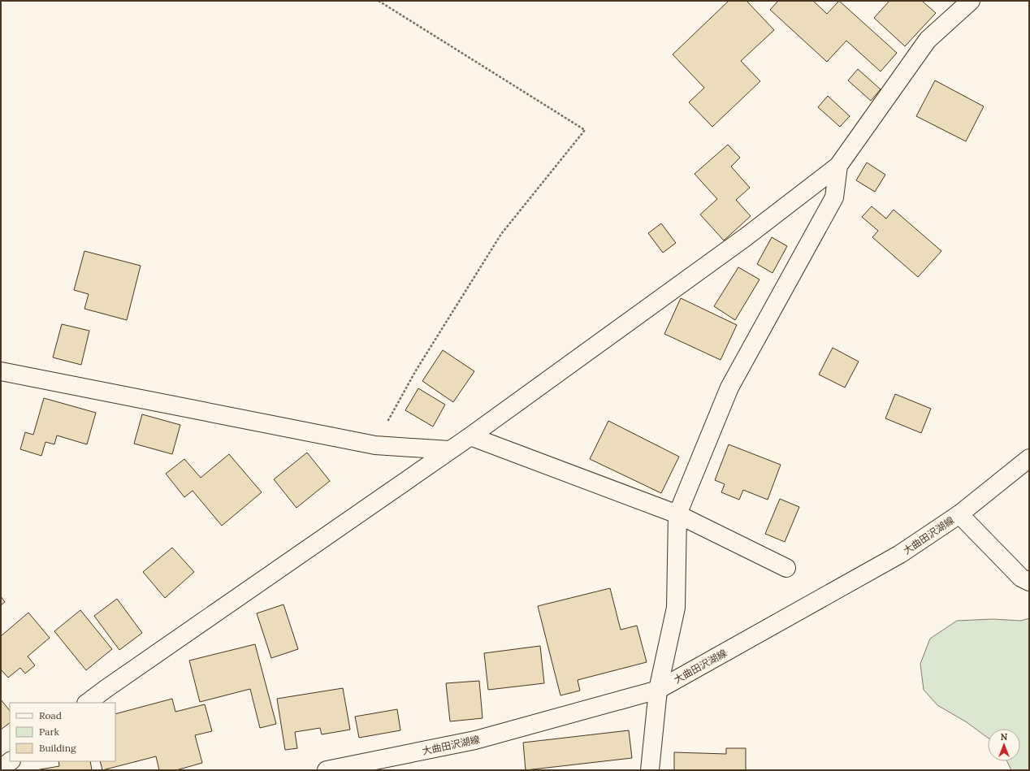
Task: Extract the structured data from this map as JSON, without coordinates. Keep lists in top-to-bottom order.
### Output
{
  "streets": {
    "street": ["大曲田沢湖線"]
  },
  "legend": ["Road", "Park", "Building"],
  "north": "top"
}
